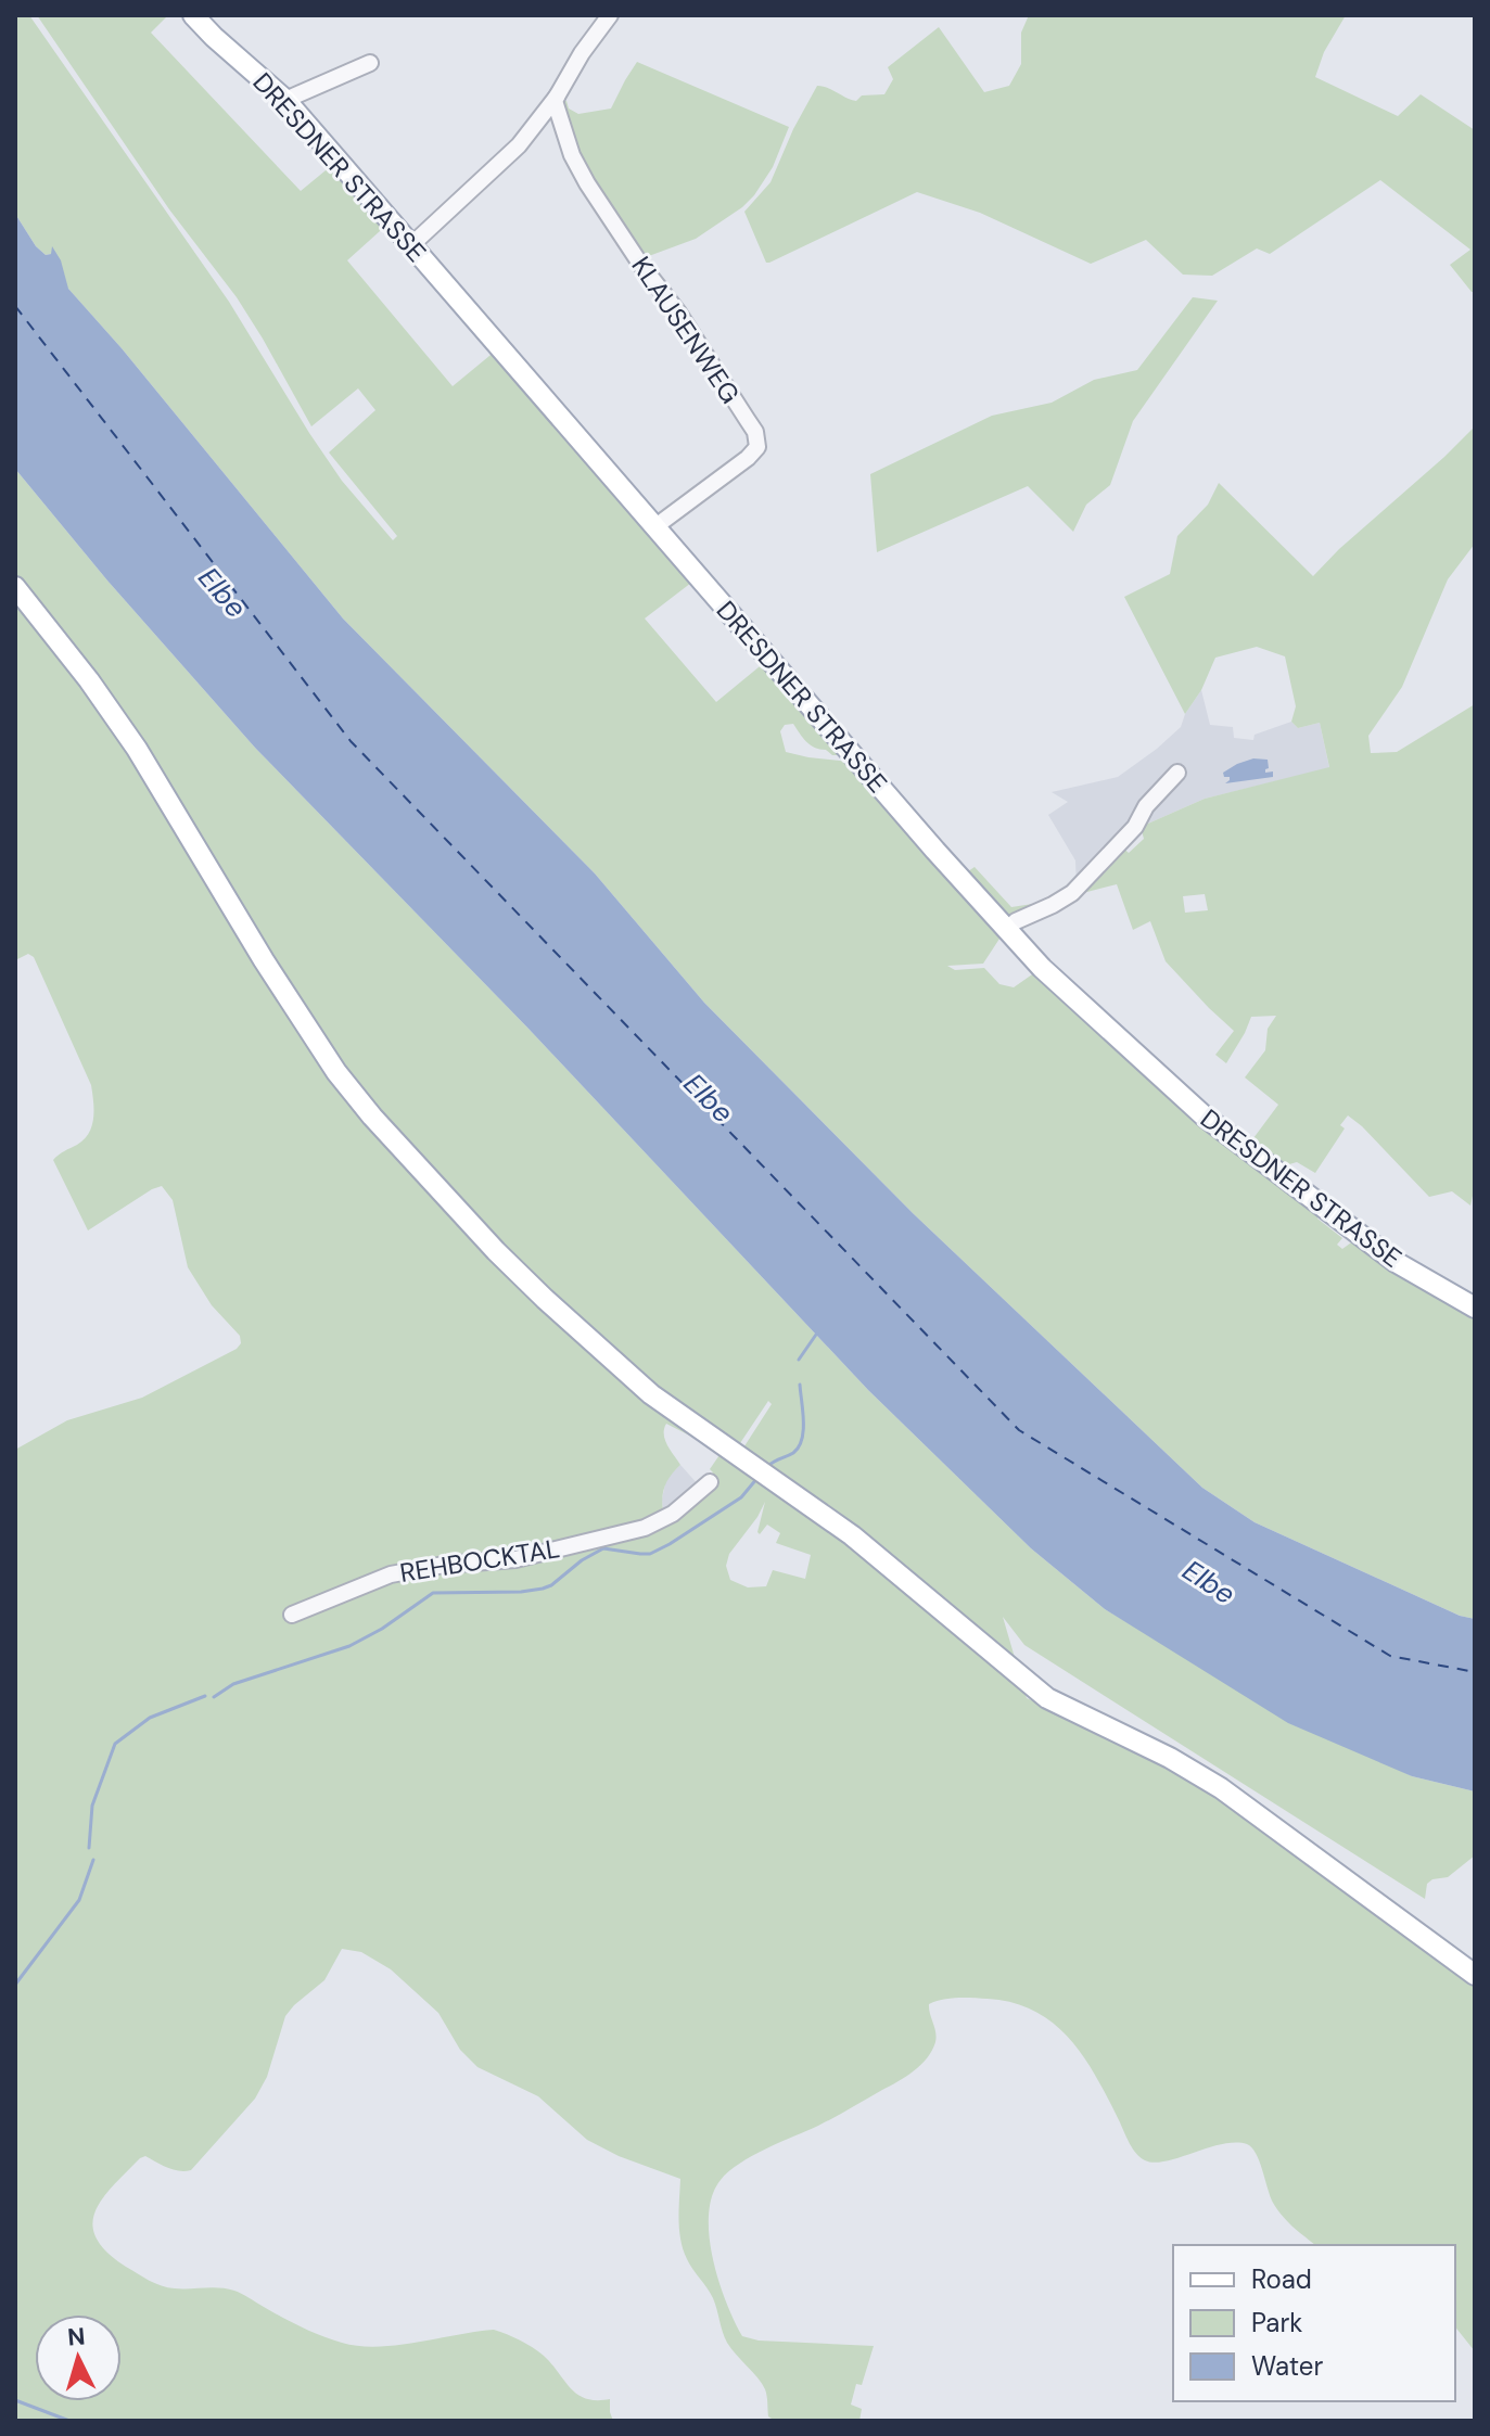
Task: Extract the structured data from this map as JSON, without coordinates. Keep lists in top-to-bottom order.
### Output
{
  "streets": {
    "main road": ["DRESDNER STRASSE"],
    "street": ["KLAUSENWEG", "REHBOCKTAL"]
  },
  "crossings": [
    ["DRESDNER STRASSE", "KLAUSENWEG"]
  ],
  "water": ["Elbe"],
  "legend": ["Road", "Park", "Water"],
  "north": "top"
}
